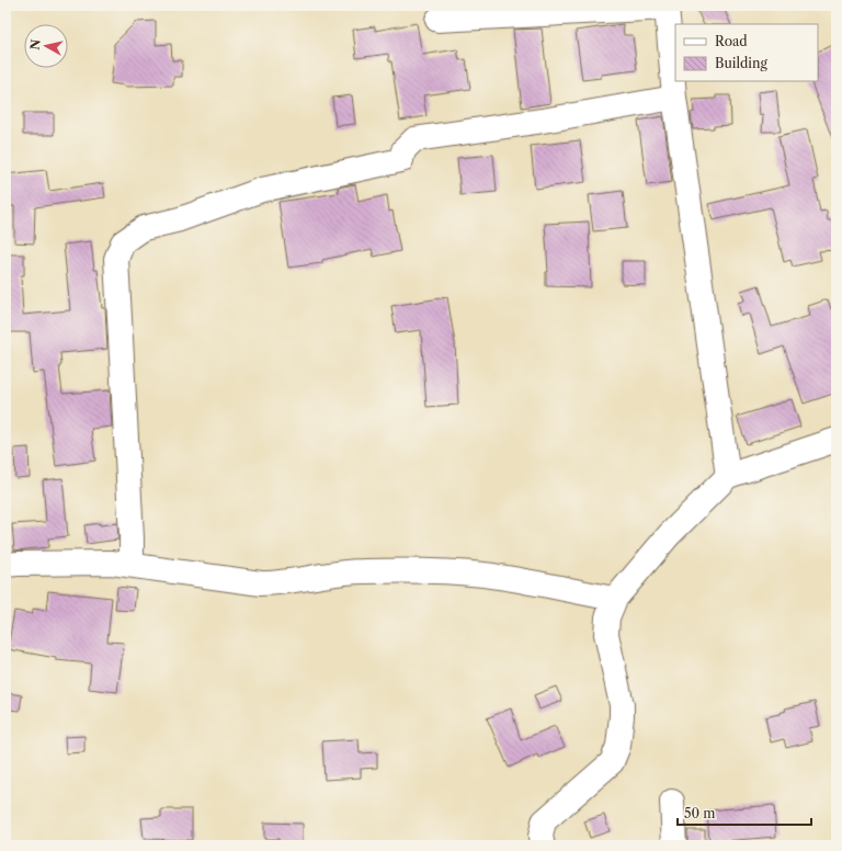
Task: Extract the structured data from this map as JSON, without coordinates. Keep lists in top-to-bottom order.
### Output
{
  "legend": ["Road", "Building"],
  "scale_bar": "50 m",
  "north": "left"
}
